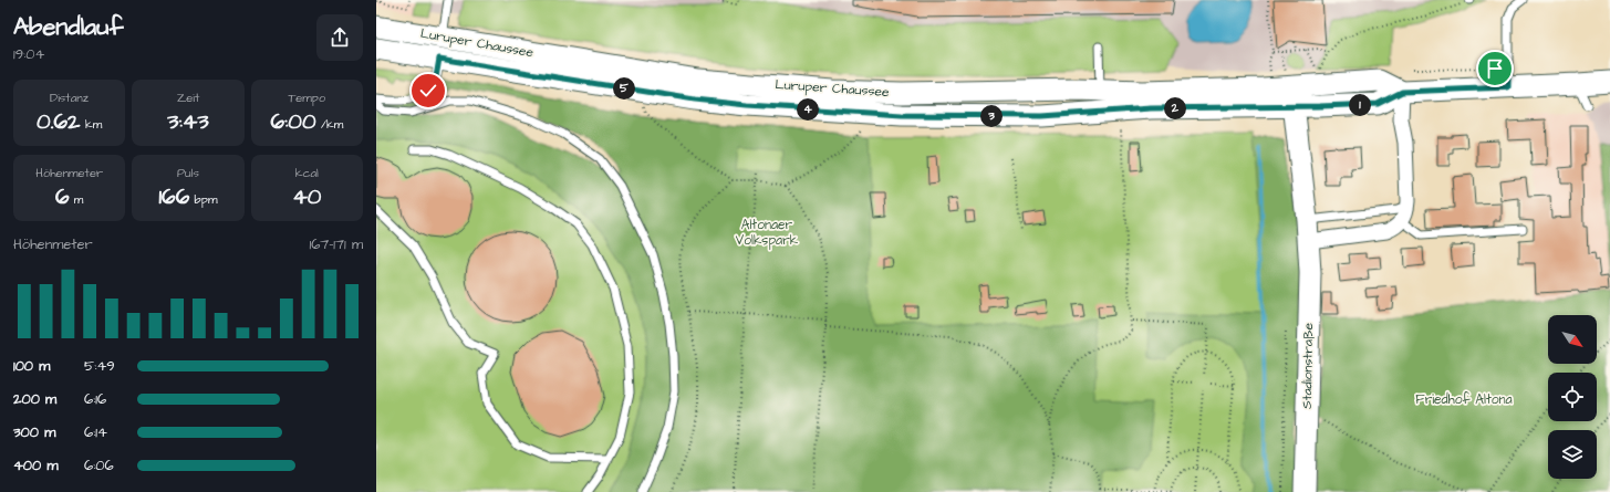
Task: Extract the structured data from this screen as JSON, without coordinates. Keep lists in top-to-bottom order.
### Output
{
  "streets": {
    "main road": ["Luruper Chaussee", "Stadionstraße"]
  },
  "crossings": [
    ["Luruper Chaussee", "Stadionstraße"]
  ],
  "parks": ["Altonaer Volkspark", "Friedhof Altona"],
  "north": "bottom right",
  "page": {
    "heading": ["Abendlauf", "19:04"],
    "stats": [
      ["Distanz", "0.62 km"],
      ["Zeit", "3:43"],
      ["Tempo", "6:00 /km"],
      ["Höhenmeter", "6 m"],
      ["Puls", "166 bpm"],
      ["kcal", "40"]
    ],
    "pins": [
      "5",
      "1",
      "2",
      "4",
      "3"
    ],
    "chart": ["Höhenmeter", "167–171 m"],
    "list": [
      {
        "name": "100 m",
        "note": "5:49"
      },
      {
        "name": "200 m",
        "note": "6:16"
      },
      {
        "name": "300 m",
        "note": "6:14"
      },
      {
        "name": "400 m",
        "note": "6:06"
      }
    ]
  }
}
